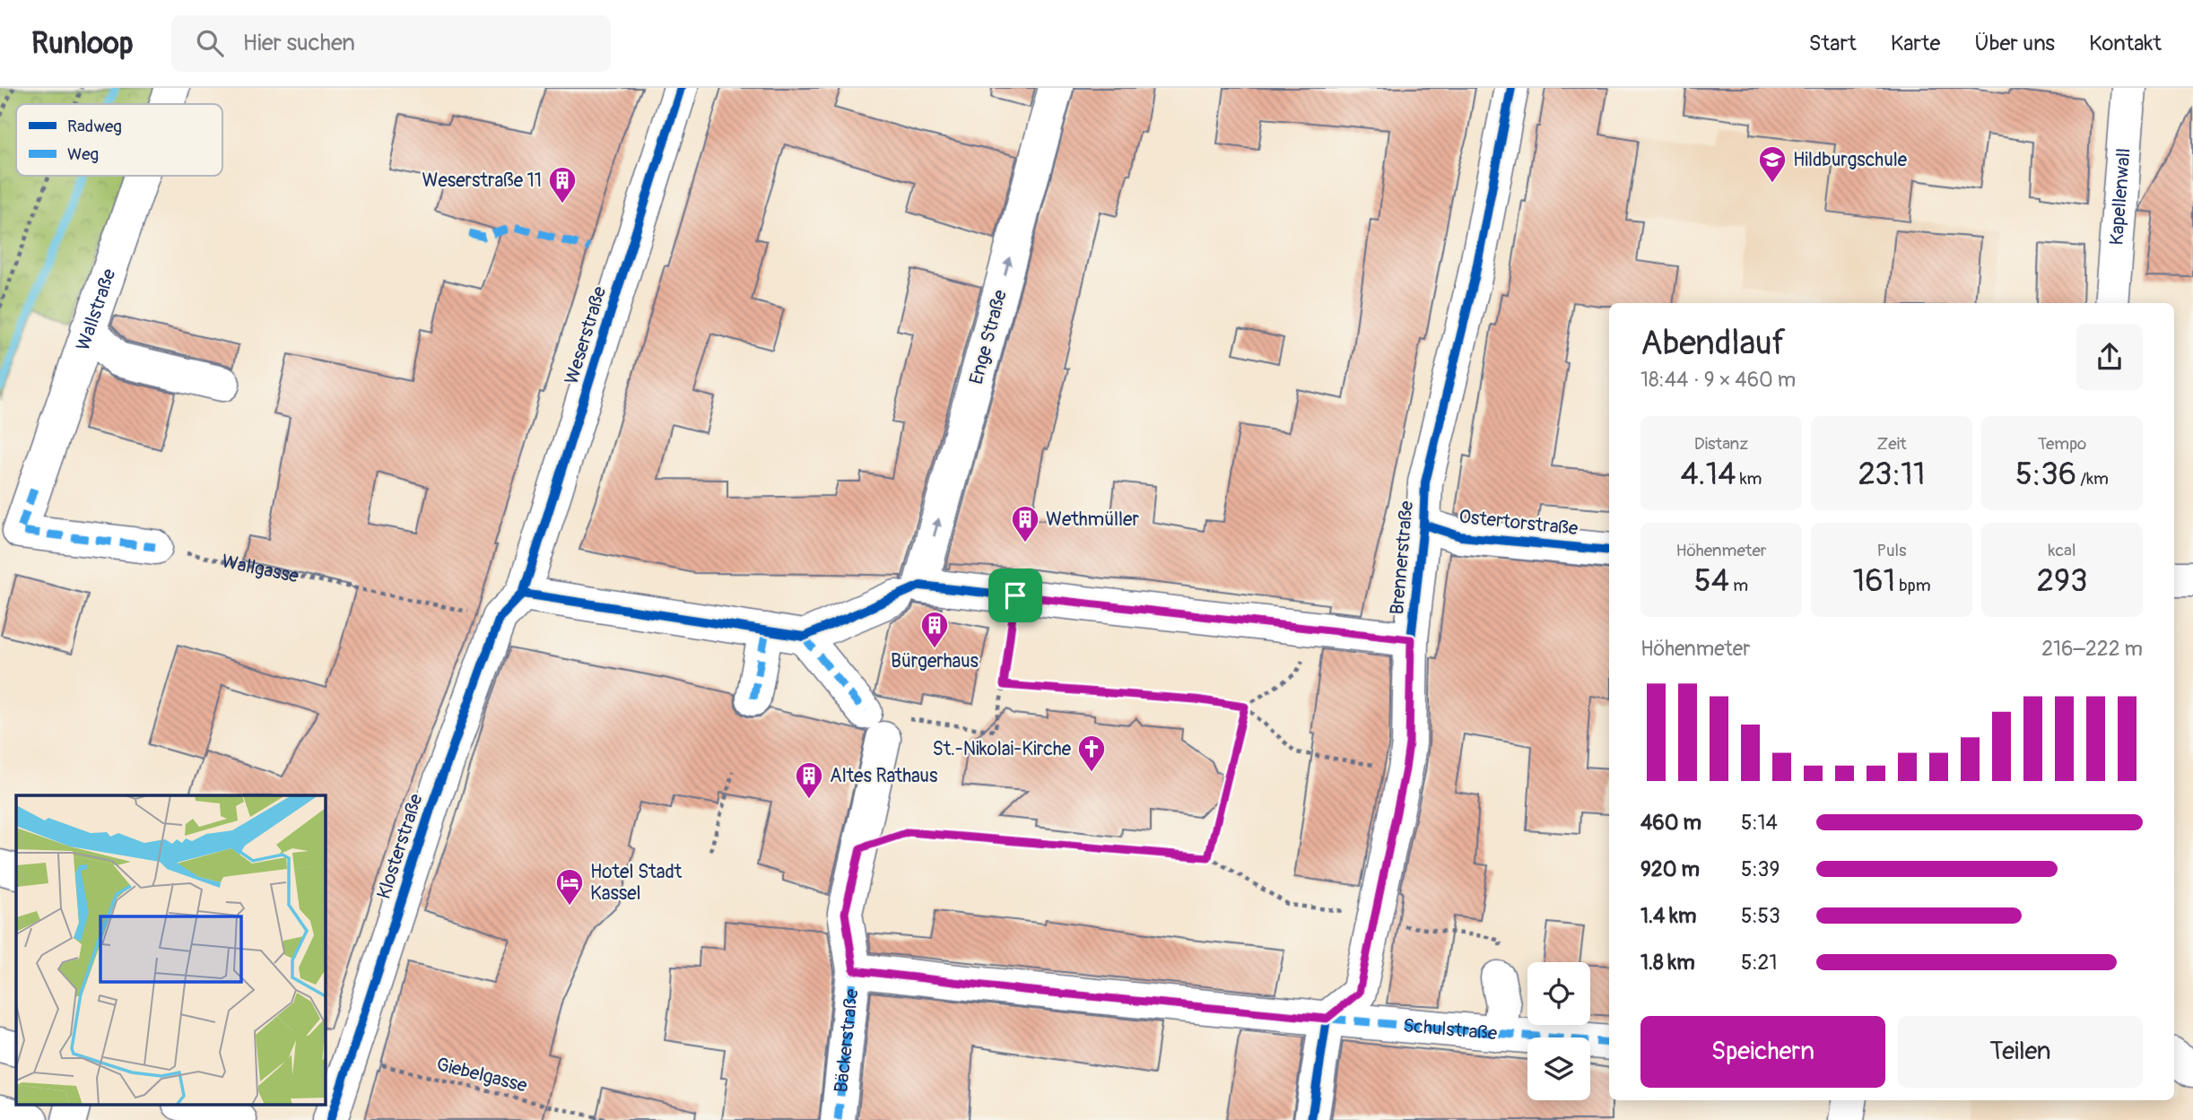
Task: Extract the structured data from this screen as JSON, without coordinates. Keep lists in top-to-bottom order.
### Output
{
  "streets": {
    "street": [
      "Kapellenwall",
      "Wallstraße",
      "Weserstraße",
      "Enge Straße",
      "Ostertorstraße",
      "Brennerstraße",
      "Klosterstraße",
      "Schulstraße",
      "Bäckerstraße"
    ],
    "path": ["Wallgasse", "Giebelgasse"]
  },
  "crossings": [
    ["Wallstraße", "Wallgasse"],
    ["Weserstraße", "Wallgasse"],
    ["Weserstraße", "Klosterstraße"],
    ["Ostertorstraße", "Brennerstraße"],
    ["Brennerstraße", "Schulstraße"],
    ["Wallgasse", "Klosterstraße"],
    ["Klosterstraße", "Giebelgasse"],
    ["Schulstraße", "Bäckerstraße"]
  ],
  "one_way": ["Enge Straße"],
  "places": {
    "school or university": ["Hildburgschule"],
    "building": [
      "Weserstraße 11",
      "Wethmüller",
      "Bürgerhaus",
      "Altes Rathaus"
    ],
    "church": ["St.-Nikolai-Kirche"],
    "hotel": ["Hotel Stadt Kassel"]
  },
  "legend": ["Radweg", "Weg"],
  "page": {
    "header": "Runloop",
    "search": "Hier suchen",
    "nav": [
      "Start",
      "Karte",
      "Über uns",
      "Kontakt"
    ],
    "heading": ["Abendlauf", "18:44 · 9 × 460 m"],
    "stats": [
      ["Distanz", "4.14 km"],
      ["Zeit", "23:11"],
      ["Tempo", "5:36 /km"],
      ["Höhenmeter", "54 m"],
      ["Puls", "161 bpm"],
      ["kcal", "293"]
    ],
    "chart": ["Höhenmeter", "216–222 m"],
    "list": [
      {
        "name": "460 m",
        "note": "5:14"
      },
      {
        "name": "920 m",
        "note": "5:39"
      },
      {
        "name": "1.4 km",
        "note": "5:53"
      },
      {
        "name": "1.8 km",
        "note": "5:21"
      }
    ],
    "buttons": ["Speichern", "Teilen"]
  }
}
